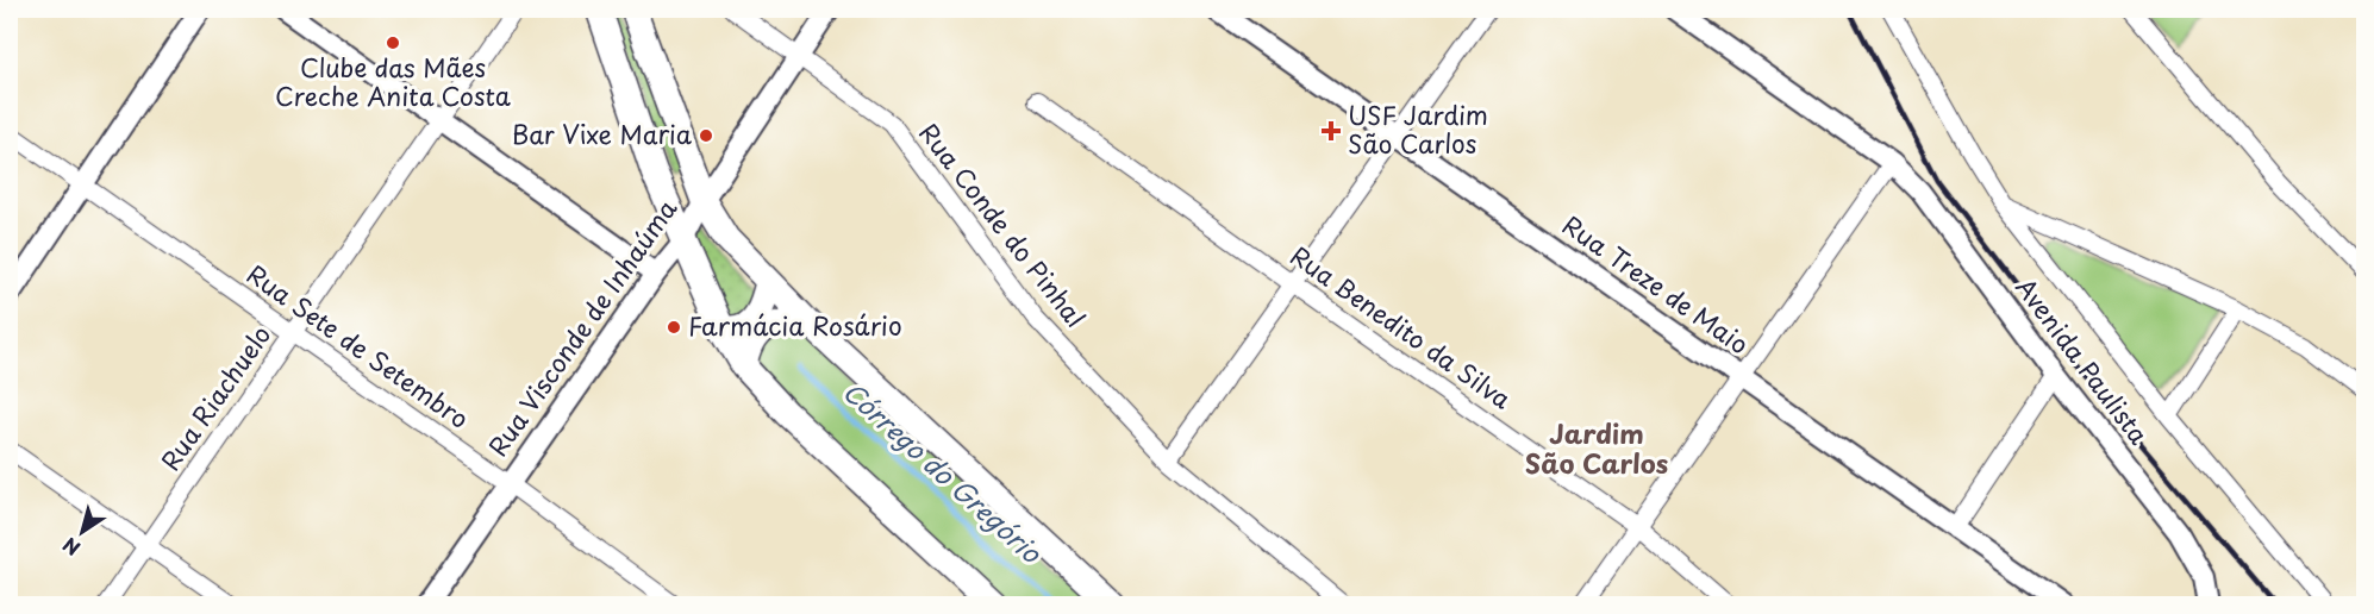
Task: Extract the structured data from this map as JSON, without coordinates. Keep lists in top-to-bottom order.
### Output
{
  "streets": {
    "street": [
      "Rua Conde do Pinhal",
      "Rua Treze de Maio",
      "Rua Visconde de Inhaúma",
      "Rua Benedito da Silva",
      "Rua Sete de Setembro",
      "Avenida Paulista",
      "Rua Riachuelo"
    ]
  },
  "crossings": [
    ["Rua Conde do Pinhal", "Rua Visconde de Inhaúma"],
    ["Rua Visconde de Inhaúma", "Rua Sete de Setembro"],
    ["Rua Sete de Setembro", "Rua Riachuelo"]
  ],
  "districts": ["Jardim São Carlos"],
  "water": ["Córrego do Gregório"],
  "places": {
    "other": ["Clube das Mães Creche Anita Costa", "Bar Vixe Maria", "Farmácia Rosário"],
    "health": ["USF Jardim São Carlos"]
  },
  "north": "bottom left"
}
